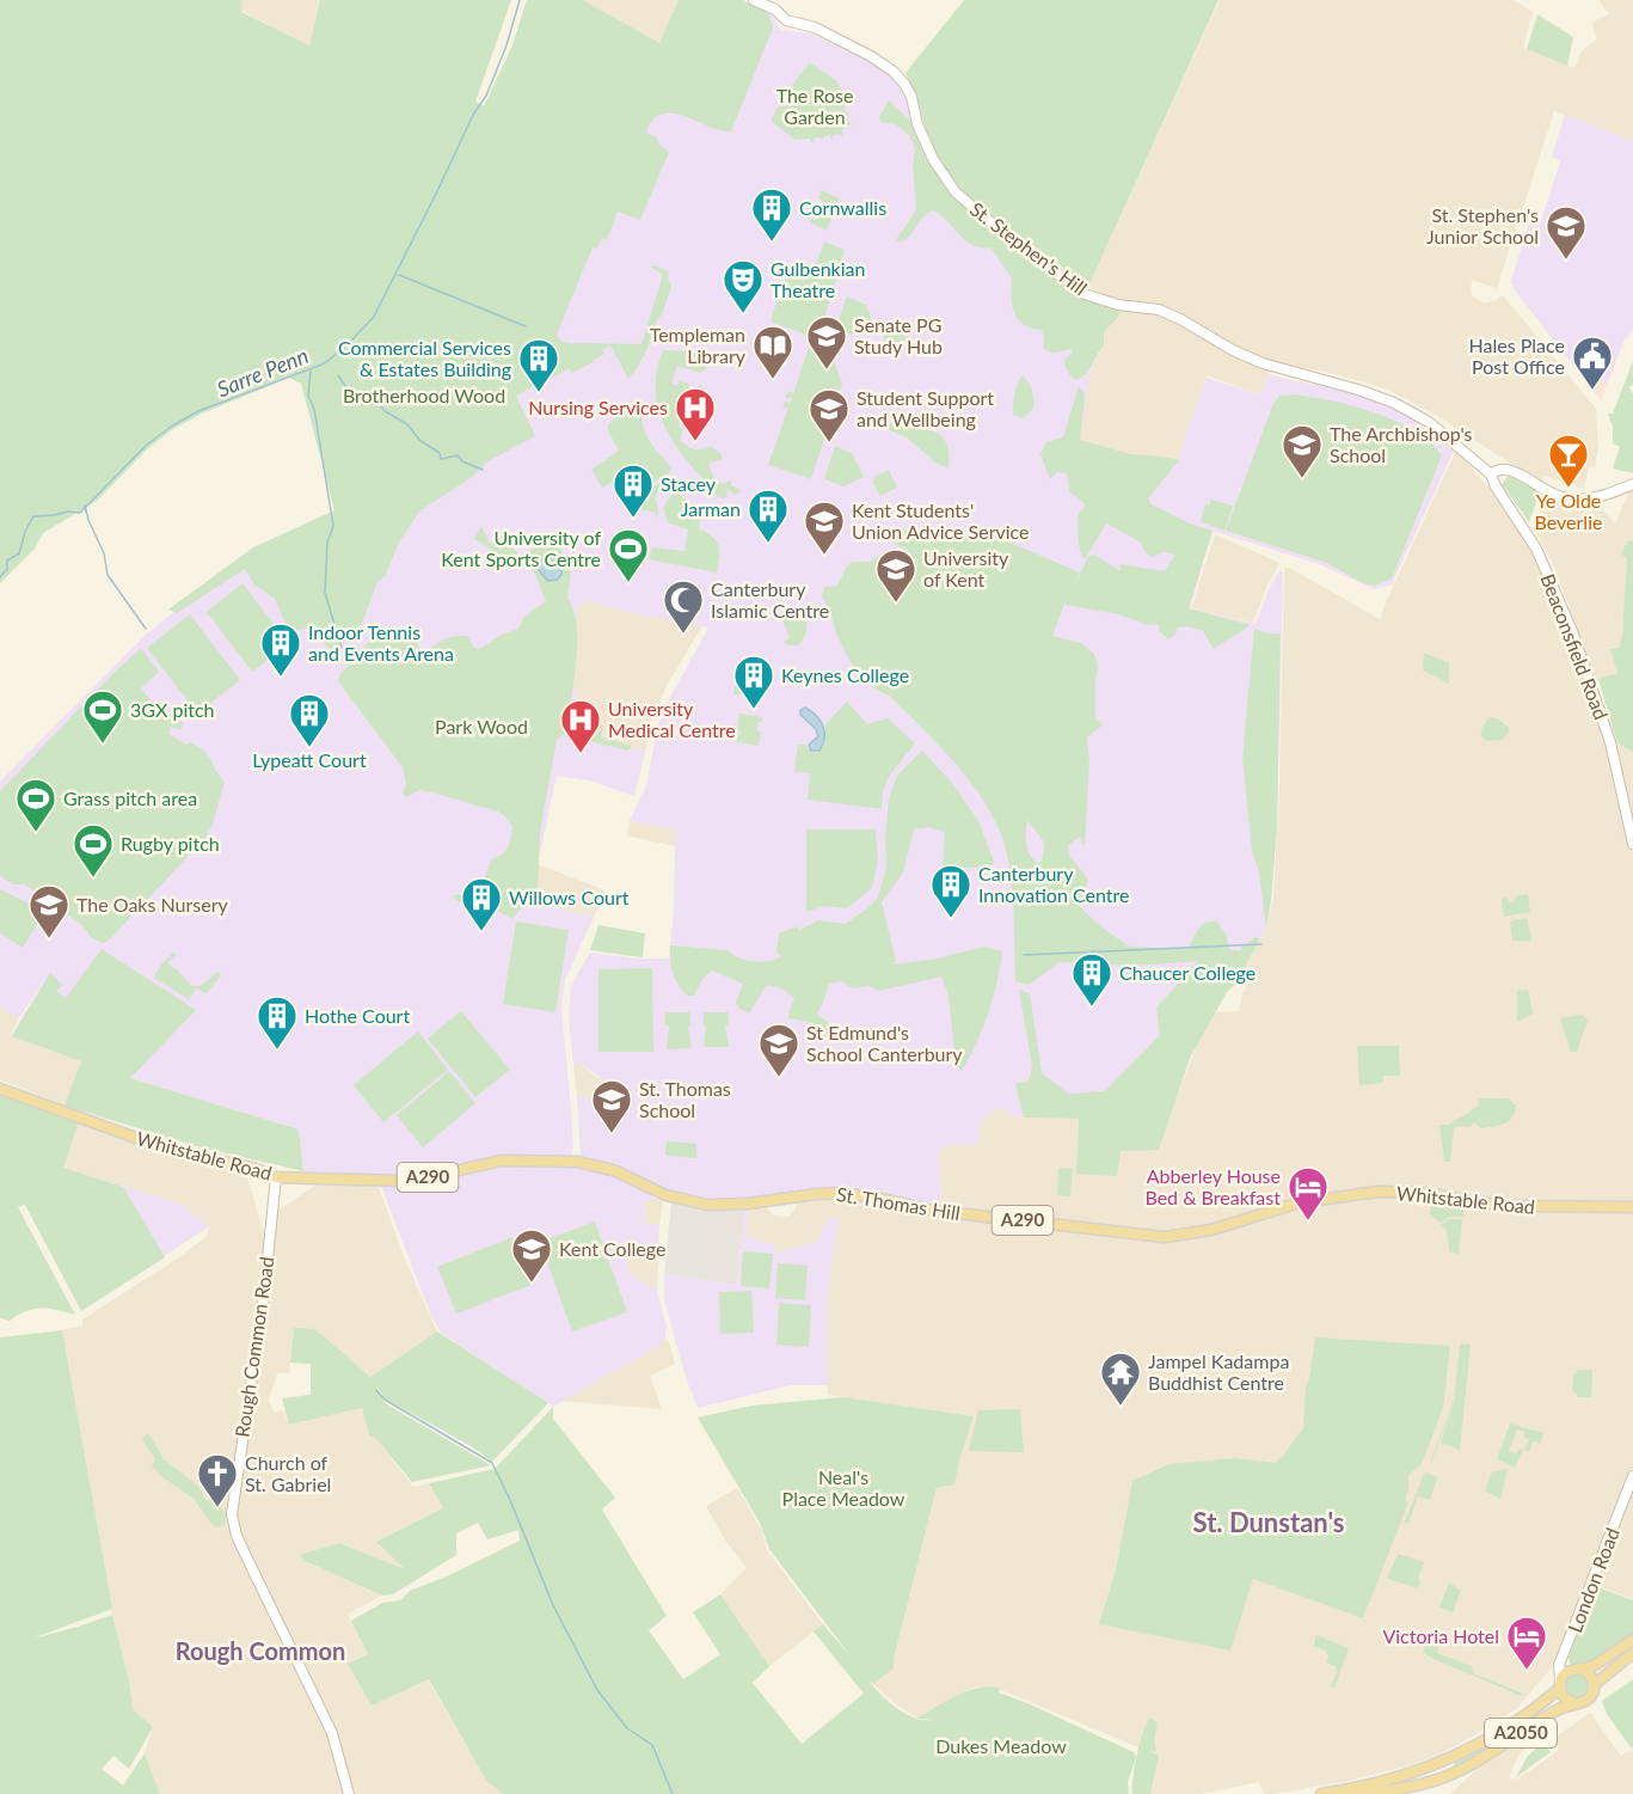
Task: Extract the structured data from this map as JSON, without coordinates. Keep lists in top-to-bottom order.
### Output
{
  "streets": {
    "main road": [
      "Whitstable Road",
      "A290",
      "St. Thomas Hill",
      "A2050"
    ],
    "street": [
      "St. Stephen's Hill",
      "Beaconsfield Road",
      "Rough Common Road",
      "London Road"
    ]
  },
  "crossings": [
    ["St. Stephen's Hill", "Beaconsfield Road"],
    ["Whitstable Road", "St. Thomas Hill"],
    ["Whitstable Road", "Rough Common Road"],
    ["London Road", "A2050"]
  ],
  "districts": ["St. Dunstan's", "Rough Common"],
  "water": ["Sarre Penn"],
  "parks": [
    "The Rose Garden",
    "Brotherhood Wood",
    "Park Wood",
    "Neal's Place Meadow",
    "Dukes Meadow"
  ],
  "places": {
    "building": [
      "Cornwallis",
      "Commercial Services & Estates Building",
      "Stacey",
      "Jarman",
      "Indoor Tennis and Events Arena",
      "Keynes College",
      "Lypeatt Court",
      "Canterbury Innovation Centre",
      "Willows Court",
      "Chaucer College",
      "Hothe Court"
    ],
    "school or university": [
      "St. Stephen's Junior School",
      "Senate PG Study Hub",
      "Student Support and Wellbeing",
      "The Archbishop's School",
      "Kent Students' Union Advice Service",
      "University of Kent",
      "The Oaks Nursery",
      "St Edmund's School Canterbury",
      "St. Thomas School",
      "Kent College"
    ],
    "theatre": ["Gulbenkian Theatre"],
    "library": ["Templeman Library"],
    "public building": ["Hales Place Post Office"],
    "hospital": ["Nursing Services", "University Medical Centre"],
    "bar": ["Ye Olde Beverlie"],
    "sports": [
      "University of Kent Sports Centre",
      "3GX pitch",
      "Grass pitch area",
      "Rugby pitch"
    ],
    "mosque": ["Canterbury Islamic Centre"],
    "hotel": ["Abberley House Bed & Breakfast", "Victoria Hotel"],
    "temple": ["Jampel Kadampa Buddhist Centre"],
    "church": ["Church of St. Gabriel"]
  }
}
